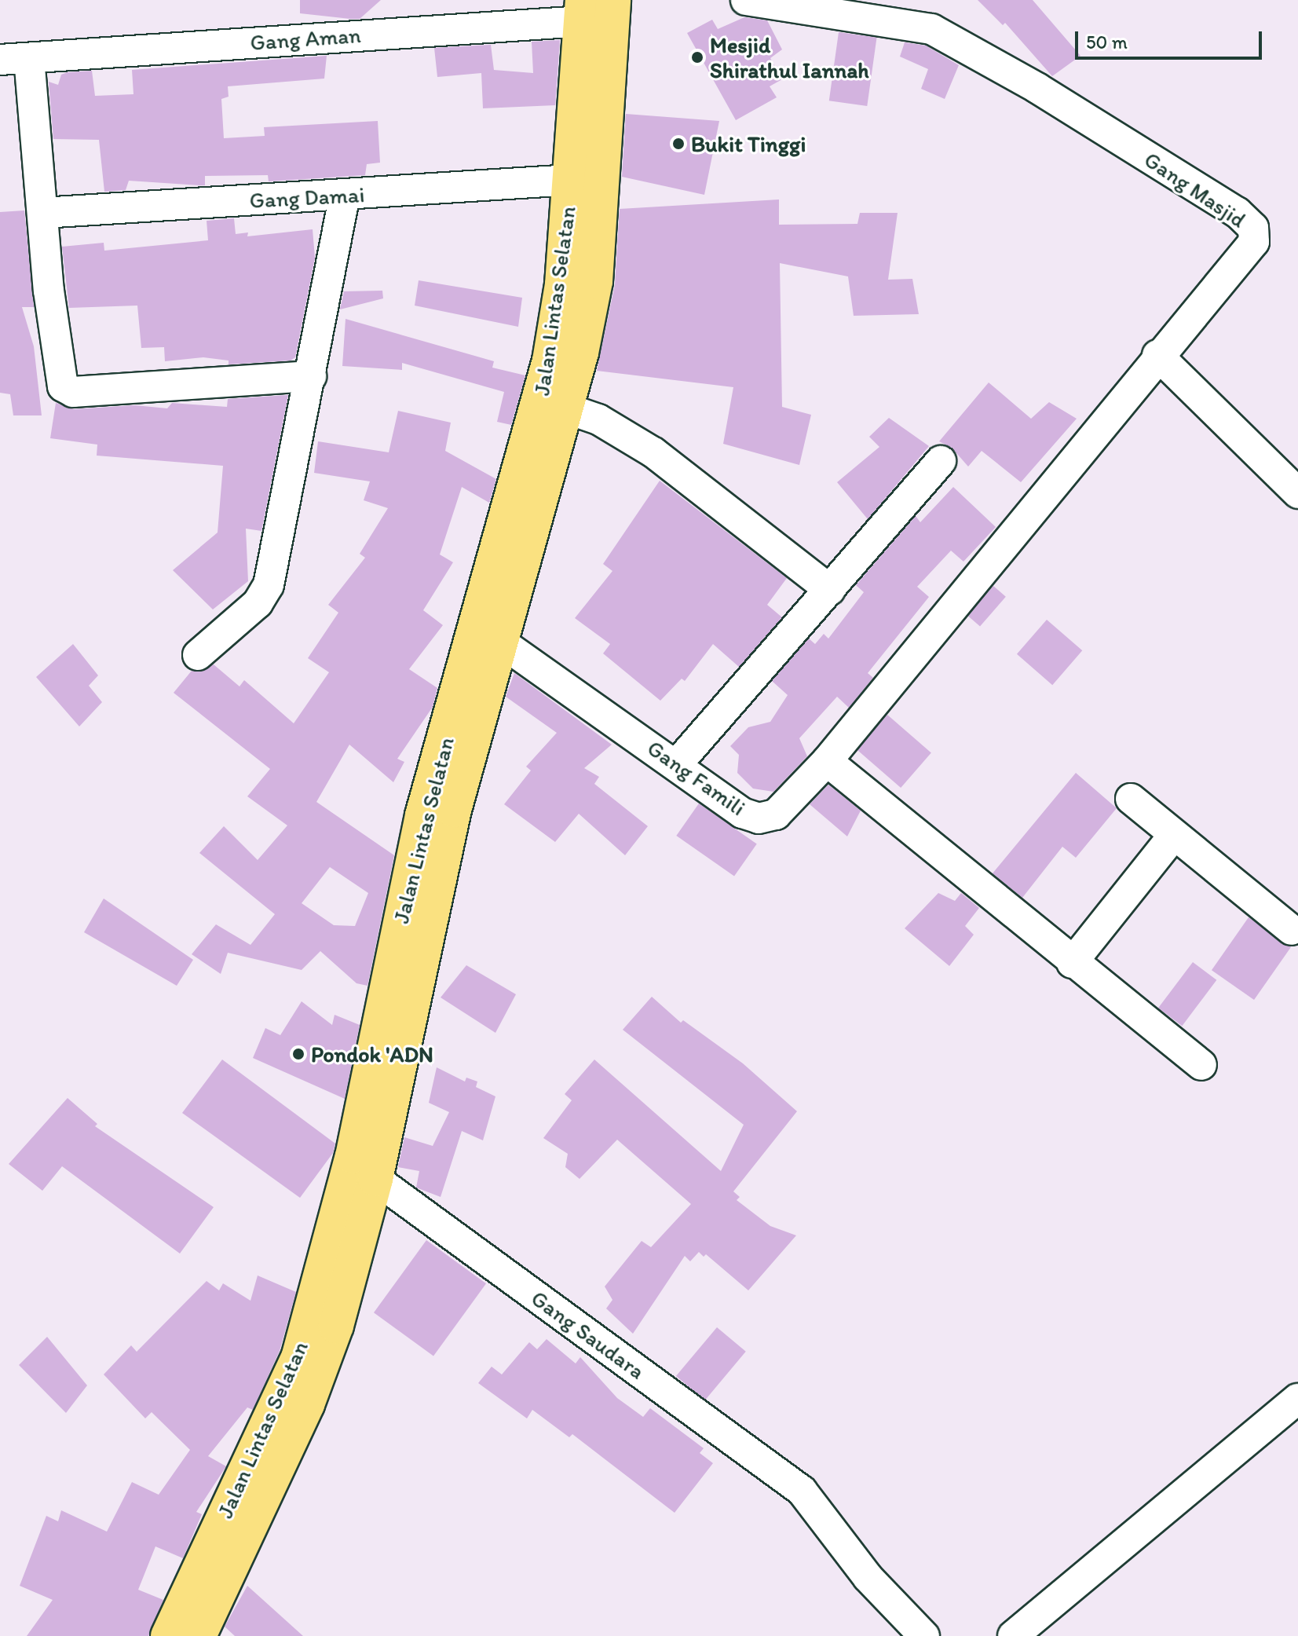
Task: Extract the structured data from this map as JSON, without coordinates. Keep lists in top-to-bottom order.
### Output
{
  "streets": {
    "highway": ["Jalan Lintas Selatan"],
    "street": [
      "Gang Aman",
      "Gang Masjid",
      "Gang Damai",
      "Gang Famili",
      "Gang Saudara"
    ]
  },
  "crossings": [
    ["Gang Aman", "Jalan Lintas Selatan"],
    ["Gang Masjid", "Gang Famili"],
    ["Gang Damai", "Jalan Lintas Selatan"],
    ["Jalan Lintas Selatan", "Gang Famili"],
    ["Jalan Lintas Selatan", "Gang Saudara"]
  ],
  "places": ["Mesjid Shirathul Iannah", "Bukit Tinggi", "Pondok 'ADN"],
  "scale_bar": "50 m"
}
